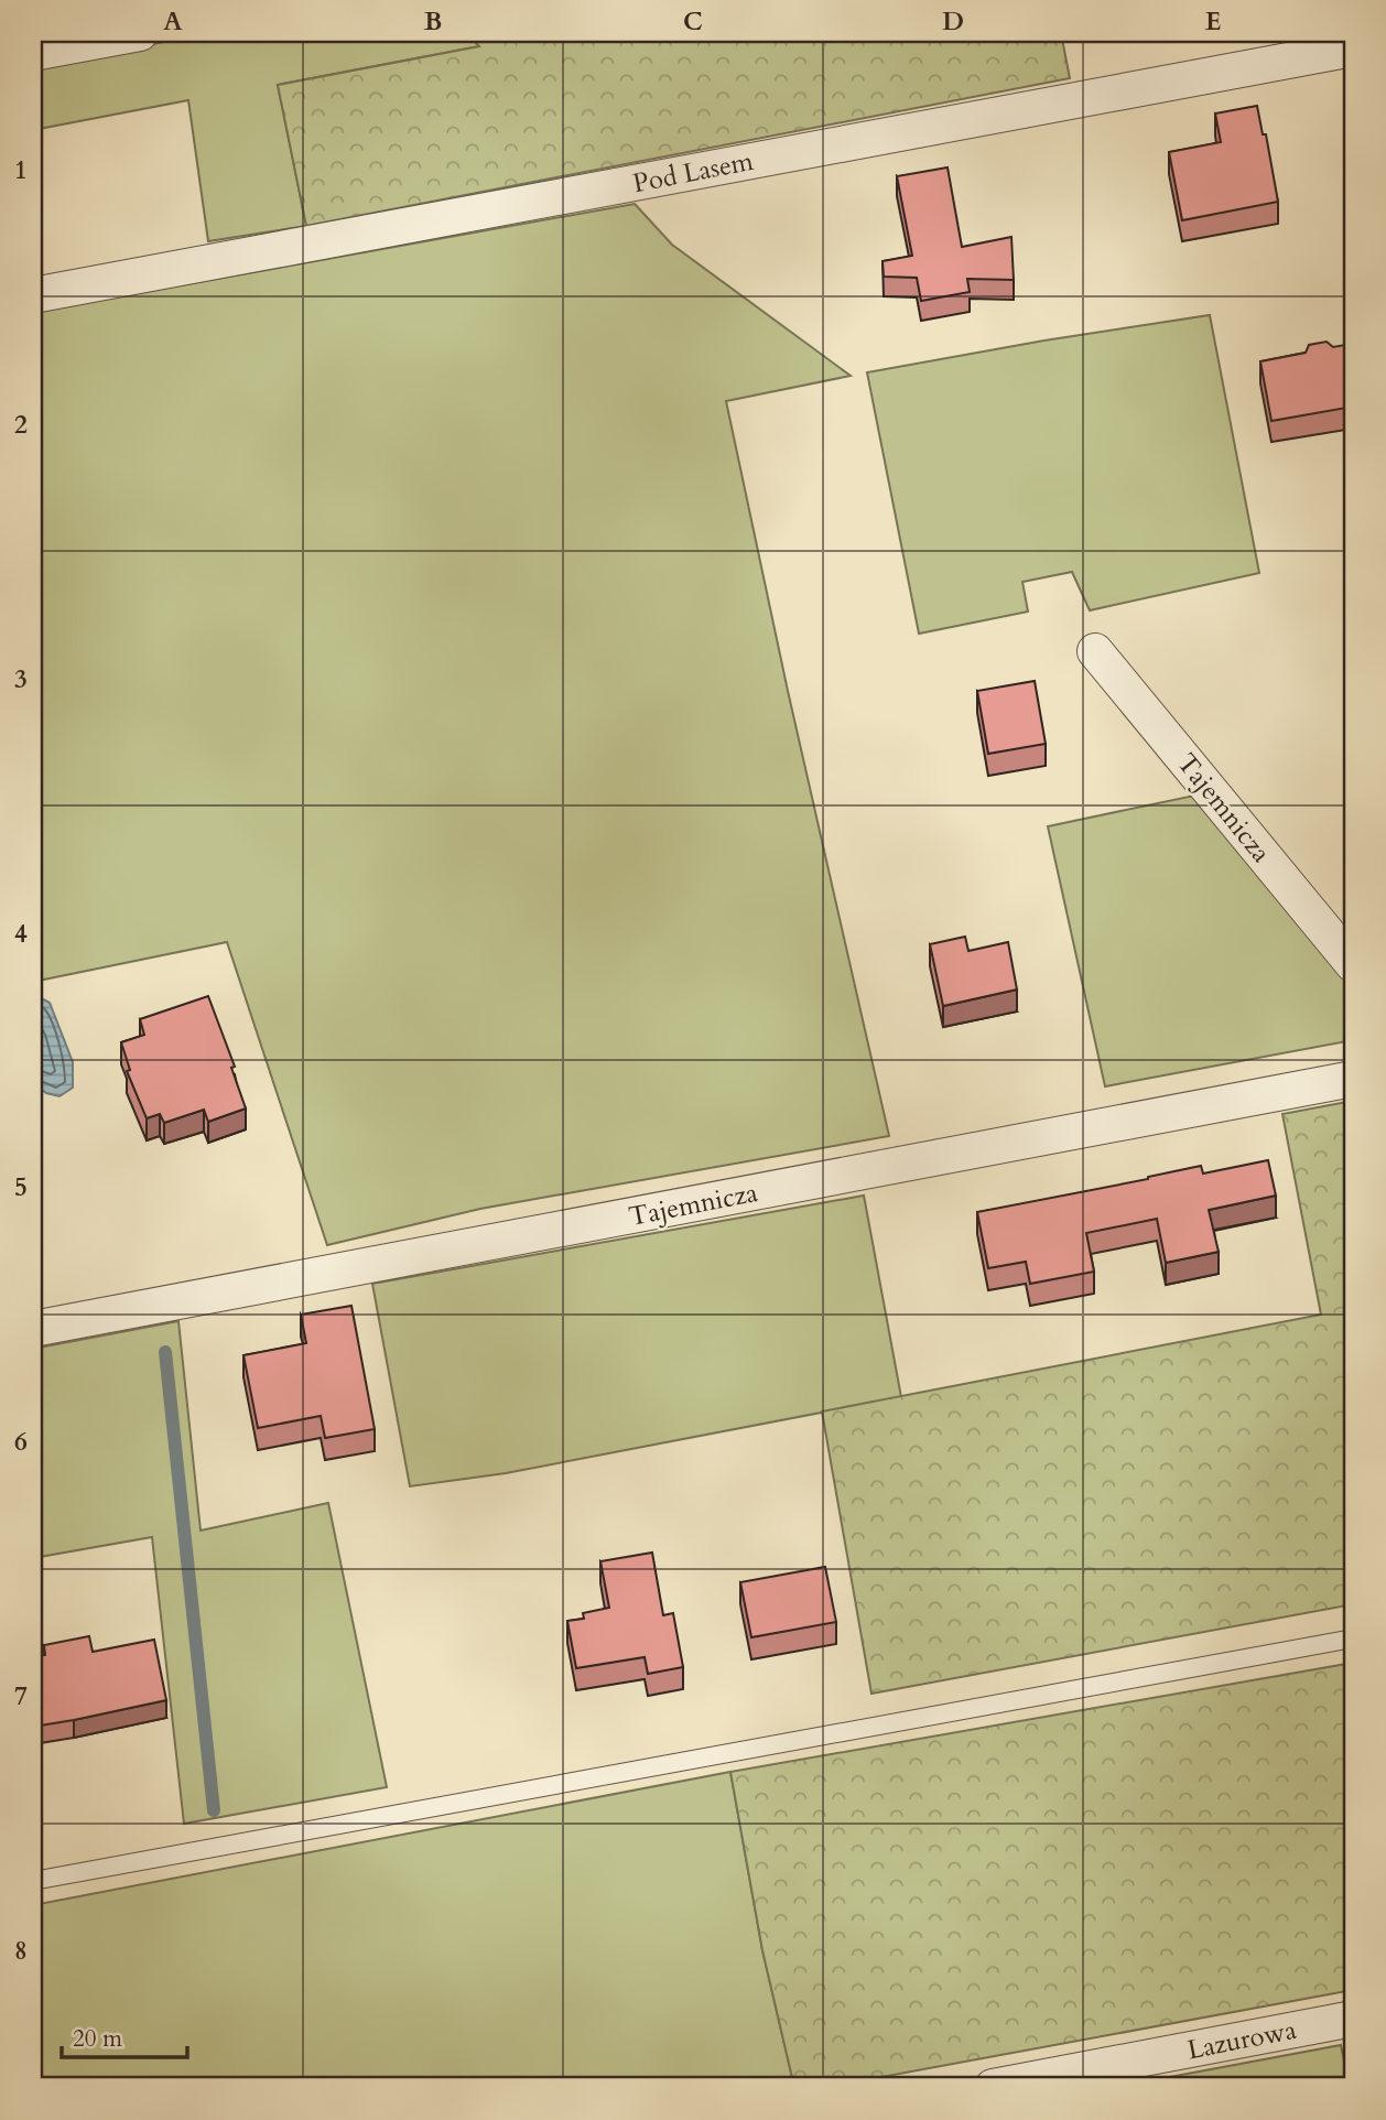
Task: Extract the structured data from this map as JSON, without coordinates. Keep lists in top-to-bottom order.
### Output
{
  "streets": {
    "street": ["Pod Lasem", "Tajemnicza", "Lazurowa"]
  },
  "scale_bar": "20 m",
  "grid": {
    "columns": [
      "A",
      "B",
      "C",
      "D",
      "E"
    ],
    "rows": [
      "1",
      "2",
      "3",
      "4",
      "5",
      "6",
      "7",
      "8"
    ]
  }
}
